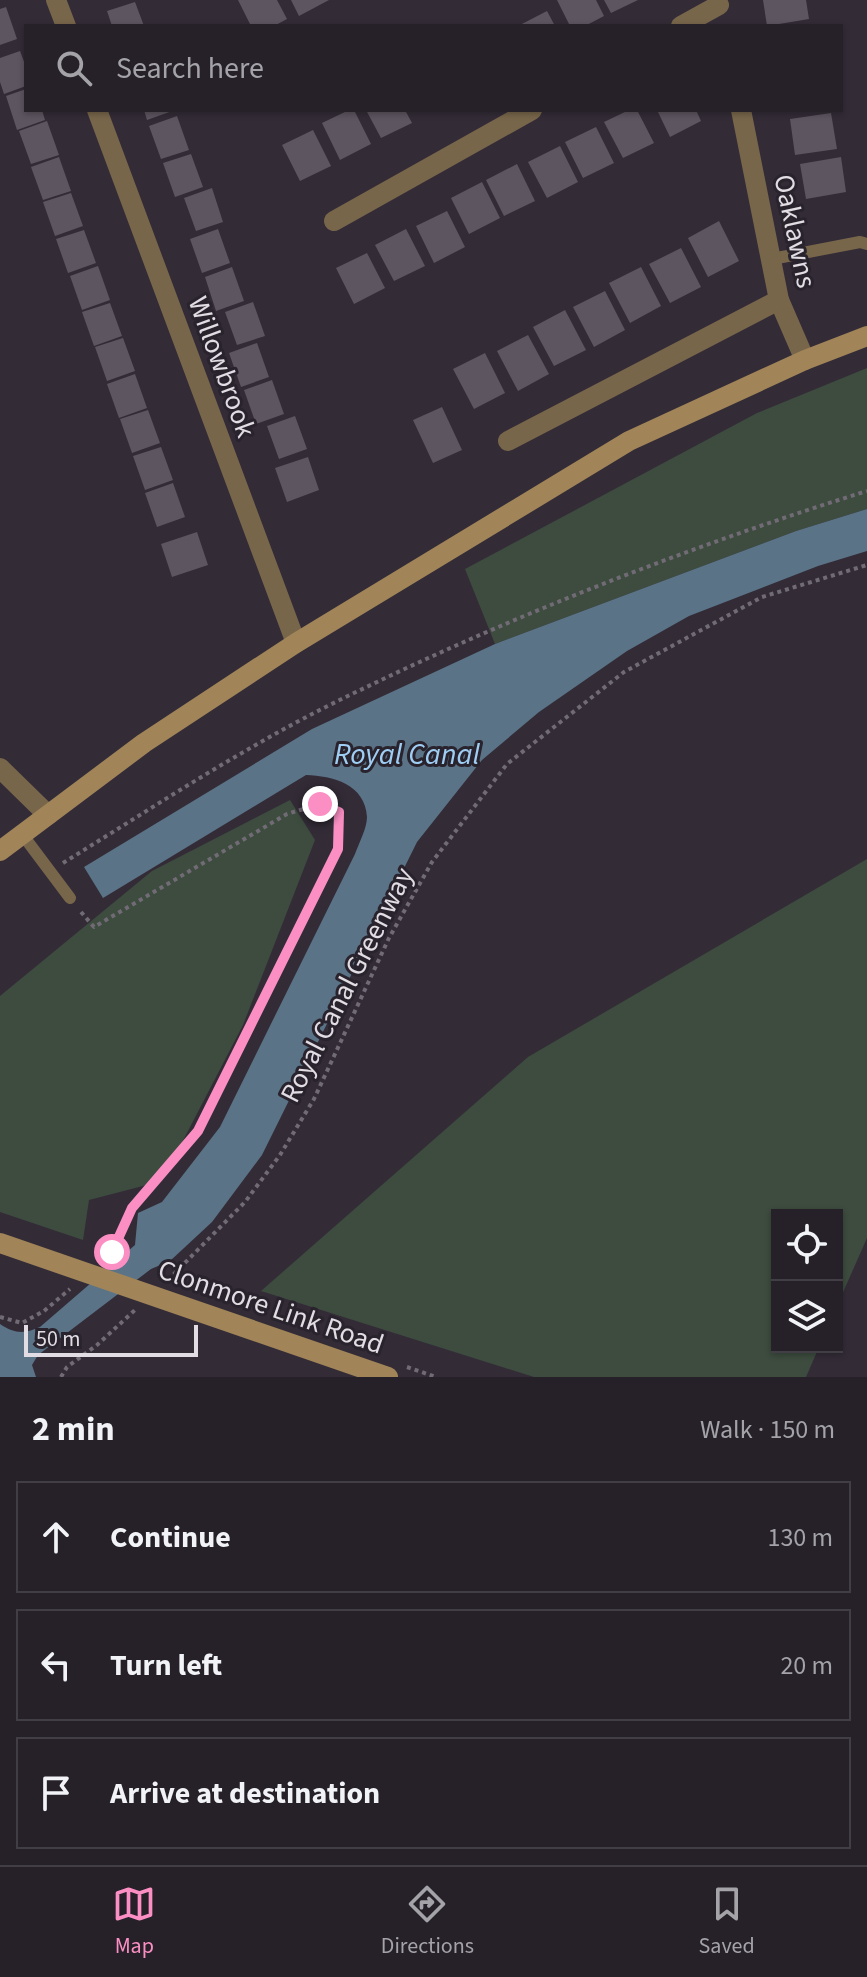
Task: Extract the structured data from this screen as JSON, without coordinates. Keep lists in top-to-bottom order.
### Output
{
  "streets": {
    "main road": ["Clonmore Link Road"],
    "street": ["Oaklawns", "Willowbrook"],
    "path": ["Royal Canal Greenway"]
  },
  "water": ["Royal Canal"],
  "scale_bar": "50 m",
  "page": {
    "search": "Search here",
    "scale": "50 m",
    "heading": ["2 min", "Walk · 150 m"],
    "list": [
      ["Continue", "130 m"],
      ["Turn left", "20 m"],
      "Arrive at destination"
    ],
    "nav": ["Map", "Directions", "Saved"]
  }
}
